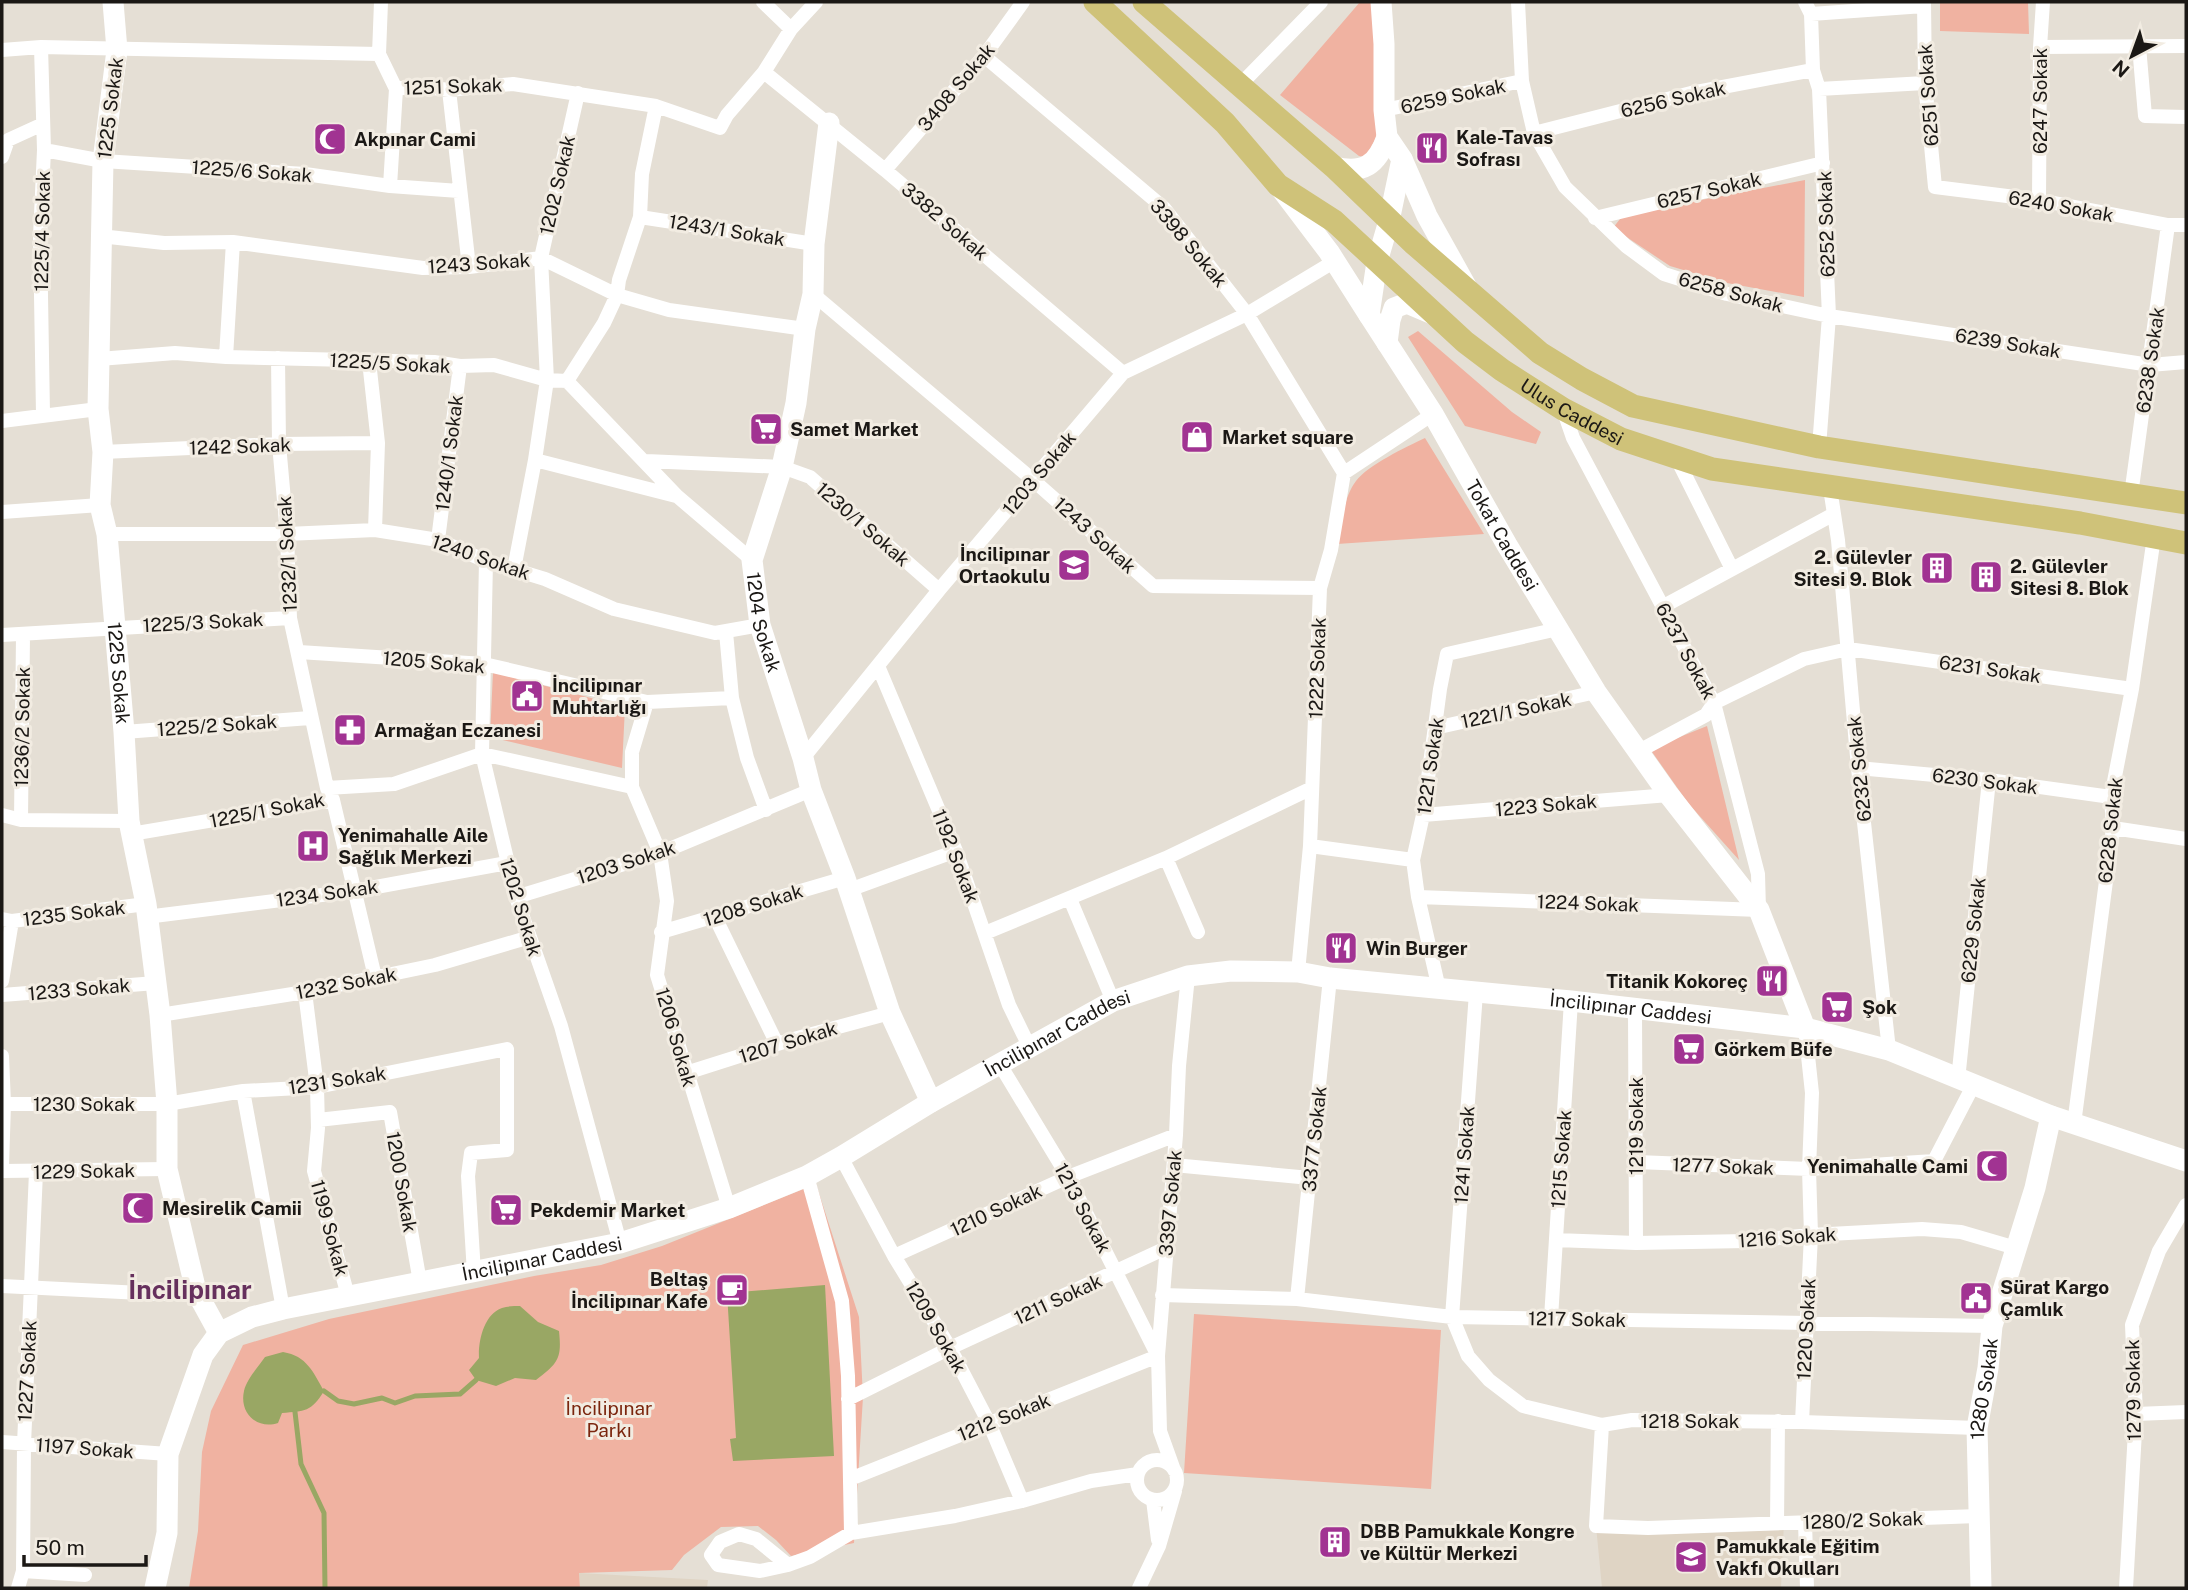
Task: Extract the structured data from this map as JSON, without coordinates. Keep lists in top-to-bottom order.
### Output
{
  "streets": {
    "main road": [
      "1225 Sokak",
      "Ulus Caddesi",
      "Tokat Caddesi",
      "1204 Sokak",
      "İncilipınar Caddesi",
      "1280 Sokak"
    ],
    "street": [
      "1251 Sokak",
      "3408 Sokak",
      "6251 Sokak",
      "6259 Sokak",
      "6256 Sokak",
      "6247 Sokak",
      "1225/6 Sokak",
      "1202 Sokak",
      "6257 Sokak",
      "6240 Sokak",
      "3382 Sokak",
      "6252 Sokak",
      "1243/1 Sokak",
      "1225/4 Sokak",
      "3398 Sokak",
      "1243 Sokak",
      "6258 Sokak",
      "6239 Sokak",
      "6238 Sokak",
      "1225/5 Sokak",
      "1242 Sokak",
      "1240/1 Sokak",
      "1203 Sokak",
      "1230/1 Sokak",
      "1232/1 Sokak",
      "1240 Sokak",
      "1225/3 Sokak",
      "6237 Sokak",
      "1205 Sokak",
      "1222 Sokak",
      "6231 Sokak",
      "1221/1 Sokak",
      "1225/2 Sokak",
      "1236/2 Sokak",
      "1221 Sokak",
      "6232 Sokak",
      "6230 Sokak",
      "1223 Sokak",
      "1225/1 Sokak",
      "6228 Sokak",
      "1192 Sokak",
      "1234 Sokak",
      "1224 Sokak",
      "1208 Sokak",
      "1235 Sokak",
      "6229 Sokak",
      "1232 Sokak",
      "1233 Sokak",
      "1206 Sokak",
      "1207 Sokak",
      "1231 Sokak",
      "1230 Sokak",
      "1219 Sokak",
      "3377 Sokak",
      "1241 Sokak",
      "1215 Sokak",
      "1277 Sokak",
      "1229 Sokak",
      "1200 Sokak",
      "3397 Sokak",
      "1213 Sokak",
      "1210 Sokak",
      "1199 Sokak",
      "1216 Sokak",
      "1211 Sokak",
      "1217 Sokak",
      "1209 Sokak",
      "1220 Sokak",
      "1227 Sokak",
      "1279 Sokak",
      "1212 Sokak",
      "1218 Sokak",
      "1197 Sokak",
      "1280/2 Sokak"
    ]
  },
  "crossings": [
    ["1251 Sokak", "1202 Sokak"],
    ["1251 Sokak", "3382 Sokak"],
    ["3408 Sokak", "3382 Sokak"],
    ["3408 Sokak", "3398 Sokak"],
    ["6251 Sokak", "6240 Sokak"],
    ["6259 Sokak", "6258 Sokak"],
    ["6256 Sokak", "6252 Sokak"],
    ["6256 Sokak", "6258 Sokak"],
    ["6247 Sokak", "6240 Sokak"],
    ["1225 Sokak", "1225/6 Sokak"],
    ["1225 Sokak", "1243 Sokak"],
    ["1225 Sokak", "1225/5 Sokak"],
    ["1225 Sokak", "1242 Sokak"],
    ["1225 Sokak", "1240 Sokak"],
    ["1225 Sokak", "1225/3 Sokak"],
    ["1225 Sokak", "1225/2 Sokak"],
    ["1225 Sokak", "1225/1 Sokak"],
    ["1225 Sokak", "1234 Sokak"],
    ["1225 Sokak", "1235 Sokak"],
    ["1225 Sokak", "1232 Sokak"],
    ["1225 Sokak", "1233 Sokak"],
    ["1225 Sokak", "İncilipınar Caddesi"],
    ["1225 Sokak", "1231 Sokak"],
    ["1225 Sokak", "1230 Sokak"],
    ["1225 Sokak", "1229 Sokak"],
    ["1225/6 Sokak", "1225/4 Sokak"],
    ["1202 Sokak", "1243 Sokak"],
    ["1202 Sokak", "1225/5 Sokak"],
    ["1202 Sokak", "1203 Sokak"],
    ["1202 Sokak", "1240 Sokak"],
    ["1202 Sokak", "1205 Sokak"],
    ["1202 Sokak", "1225/1 Sokak"],
    ["1202 Sokak", "1234 Sokak"],
    ["1202 Sokak", "1232 Sokak"],
    ["1202 Sokak", "İncilipınar Caddesi"],
    ["6257 Sokak", "6252 Sokak"],
    ["6257 Sokak", "6258 Sokak"],
    ["6240 Sokak", "6238 Sokak"],
    ["3382 Sokak", "1203 Sokak"],
    ["3382 Sokak", "1204 Sokak"],
    ["6252 Sokak", "6258 Sokak"],
    ["6252 Sokak", "6239 Sokak"],
    ["6252 Sokak", "Ulus Caddesi"],
    ["1243/1 Sokak", "1204 Sokak"],
    ["3398 Sokak", "1203 Sokak"],
    ["3398 Sokak", "1222 Sokak"],
    ["1243 Sokak", "1203 Sokak"],
    ["1243 Sokak", "1204 Sokak"],
    ["1243 Sokak", "1222 Sokak"],
    ["6258 Sokak", "6239 Sokak"],
    ["6239 Sokak", "6238 Sokak"],
    ["6238 Sokak", "Ulus Caddesi"],
    ["1225/5 Sokak", "1240/1 Sokak"],
    ["1225/5 Sokak", "1232/1 Sokak"],
    ["Ulus Caddesi", "Tokat Caddesi"],
    ["Ulus Caddesi", "6237 Sokak"],
    ["Ulus Caddesi", "6232 Sokak"],
    ["Ulus Caddesi", "6228 Sokak"],
    ["1242 Sokak", "1232/1 Sokak"],
    ["1240/1 Sokak", "1240 Sokak"],
    ["1203 Sokak", "1230/1 Sokak"],
    ["1203 Sokak", "Tokat Caddesi"],
    ["1203 Sokak", "1204 Sokak"],
    ["1203 Sokak", "1192 Sokak"],
    ["1203 Sokak", "1206 Sokak"],
    ["1230/1 Sokak", "1204 Sokak"],
    ["Tokat Caddesi", "6237 Sokak"],
    ["Tokat Caddesi", "1221/1 Sokak"],
    ["Tokat Caddesi", "1221 Sokak"],
    ["Tokat Caddesi", "1223 Sokak"],
    ["Tokat Caddesi", "1224 Sokak"],
    ["Tokat Caddesi", "İncilipınar Caddesi"],
    ["Tokat Caddesi", "1220 Sokak"],
    ["1232/1 Sokak", "1240 Sokak"],
    ["1232/1 Sokak", "1225/3 Sokak"],
    ["1232/1 Sokak", "1205 Sokak"],
    ["1232/1 Sokak", "1225/2 Sokak"],
    ["1232/1 Sokak", "1225/1 Sokak"],
    ["1232/1 Sokak", "1234 Sokak"],
    ["1232/1 Sokak", "1232 Sokak"],
    ["1240 Sokak", "1204 Sokak"],
    ["1225/3 Sokak", "1236/2 Sokak"],
    ["1204 Sokak", "1208 Sokak"],
    ["1204 Sokak", "İncilipınar Caddesi"],
    ["1204 Sokak", "1207 Sokak"],
    ["6237 Sokak", "1224 Sokak"],
    ["1205 Sokak", "1206 Sokak"],
    ["1222 Sokak", "İncilipınar Caddesi"],
    ["6231 Sokak", "6232 Sokak"],
    ["6231 Sokak", "6228 Sokak"],
    ["1221/1 Sokak", "1221 Sokak"],
    ["1236/2 Sokak", "1225/1 Sokak"],
    ["1221 Sokak", "1223 Sokak"],
    ["1221 Sokak", "1224 Sokak"],
    ["1221 Sokak", "İncilipınar Caddesi"],
    ["6232 Sokak", "6230 Sokak"],
    ["6232 Sokak", "İncilipınar Caddesi"],
    ["6230 Sokak", "6228 Sokak"],
    ["6230 Sokak", "6229 Sokak"],
    ["6228 Sokak", "İncilipınar Caddesi"],
    ["1192 Sokak", "1208 Sokak"],
    ["1192 Sokak", "İncilipınar Caddesi"],
    ["1234 Sokak", "1235 Sokak"],
    ["1208 Sokak", "1206 Sokak"],
    ["6229 Sokak", "İncilipınar Caddesi"],
    ["6229 Sokak", "1277 Sokak"],
    ["1232 Sokak", "1199 Sokak"],
    ["İncilipınar Caddesi", "1206 Sokak"],
    ["İncilipınar Caddesi", "1231 Sokak"],
    ["İncilipınar Caddesi", "1219 Sokak"],
    ["İncilipınar Caddesi", "3377 Sokak"],
    ["İncilipınar Caddesi", "1241 Sokak"],
    ["İncilipınar Caddesi", "1215 Sokak"],
    ["İncilipınar Caddesi", "1277 Sokak"],
    ["İncilipınar Caddesi", "1200 Sokak"],
    ["İncilipınar Caddesi", "3397 Sokak"],
    ["İncilipınar Caddesi", "1213 Sokak"],
    ["İncilipınar Caddesi", "1199 Sokak"],
    ["İncilipınar Caddesi", "1209 Sokak"],
    ["İncilipınar Caddesi", "1220 Sokak"],
    ["İncilipınar Caddesi", "1280 Sokak"],
    ["İncilipınar Caddesi", "1197 Sokak"],
    ["1206 Sokak", "1207 Sokak"],
    ["1231 Sokak", "1230 Sokak"],
    ["1231 Sokak", "1199 Sokak"],
    ["1219 Sokak", "1277 Sokak"],
    ["1219 Sokak", "1216 Sokak"],
    ["3377 Sokak", "1217 Sokak"],
    ["1241 Sokak", "1217 Sokak"],
    ["1241 Sokak", "1218 Sokak"],
    ["1215 Sokak", "1216 Sokak"],
    ["1215 Sokak", "1217 Sokak"],
    ["1277 Sokak", "1220 Sokak"],
    ["1229 Sokak", "1227 Sokak"],
    ["1200 Sokak", "1199 Sokak"],
    ["3397 Sokak", "1213 Sokak"],
    ["3397 Sokak", "1210 Sokak"],
    ["3397 Sokak", "1211 Sokak"],
    ["3397 Sokak", "1217 Sokak"],
    ["3397 Sokak", "1212 Sokak"],
    ["1213 Sokak", "1210 Sokak"],
    ["1213 Sokak", "1211 Sokak"],
    ["1213 Sokak", "1212 Sokak"],
    ["1210 Sokak", "1209 Sokak"],
    ["1216 Sokak", "1220 Sokak"],
    ["1216 Sokak", "1280 Sokak"],
    ["1211 Sokak", "1209 Sokak"],
    ["1217 Sokak", "1220 Sokak"],
    ["1217 Sokak", "1280 Sokak"],
    ["1217 Sokak", "1218 Sokak"],
    ["1209 Sokak", "1212 Sokak"],
    ["1220 Sokak", "1218 Sokak"],
    ["1227 Sokak", "1197 Sokak"],
    ["1280 Sokak", "1218 Sokak"],
    ["1280 Sokak", "1280/2 Sokak"],
    ["1218 Sokak", "1280/2 Sokak"]
  ],
  "districts": ["İncilipınar"],
  "parks": ["İncilipınar Parkı"],
  "places": {
    "mosque": ["Akpınar Cami", "Yenimahalle Cami", "Mesirelik Camii"],
    "restaurant": ["Kale-Tavas Sofrası", "Win Burger", "Titanik Kokoreç"],
    "supermarket": [
      "Samet Market",
      "Şok",
      "Görkem Büfe",
      "Pekdemir Market"
    ],
    "shop": ["Market square"],
    "school or university": ["İncilipınar Ortaokulu", "Pamukkale Eğitim Vakfı Okulları"],
    "building": ["2. Gülevler Sitesi 9. Blok", "2. Gülevler Sitesi 8. Blok", "DBB Pamukkale Kongre ve Kültür Merkezi"],
    "public building": ["İncilipınar Muhtarlığı", "Sürat Kargo Çamlık"],
    "pharmacy": ["Armağan Eczanesi"],
    "hospital": ["Yenimahalle Aile Sağlık Merkezi"],
    "cafe": ["Beltaş İncilipınar Kafe"]
  },
  "scale_bar": "50 m",
  "north": "bottom left"
}
